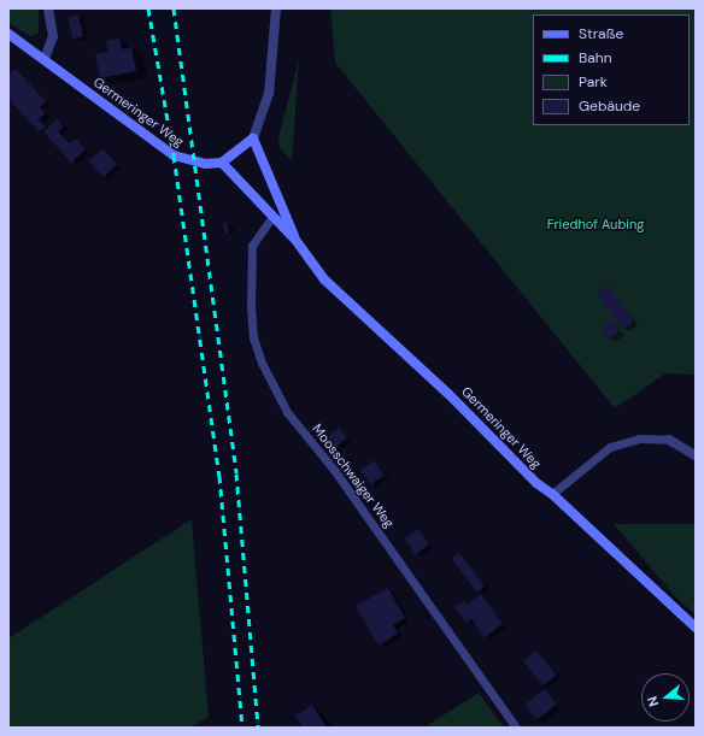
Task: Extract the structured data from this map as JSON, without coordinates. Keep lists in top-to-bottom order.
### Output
{
  "streets": {
    "street": ["Germeringer Weg"],
    "lane": ["Moosschwaiger Weg"]
  },
  "crossings": [
    ["Germeringer Weg", "Moosschwaiger Weg"]
  ],
  "parks": ["Friedhof Aubing"],
  "legend": [
    "Straße",
    "Bahn",
    "Park",
    "Gebäude"
  ],
  "north": "left"
}
